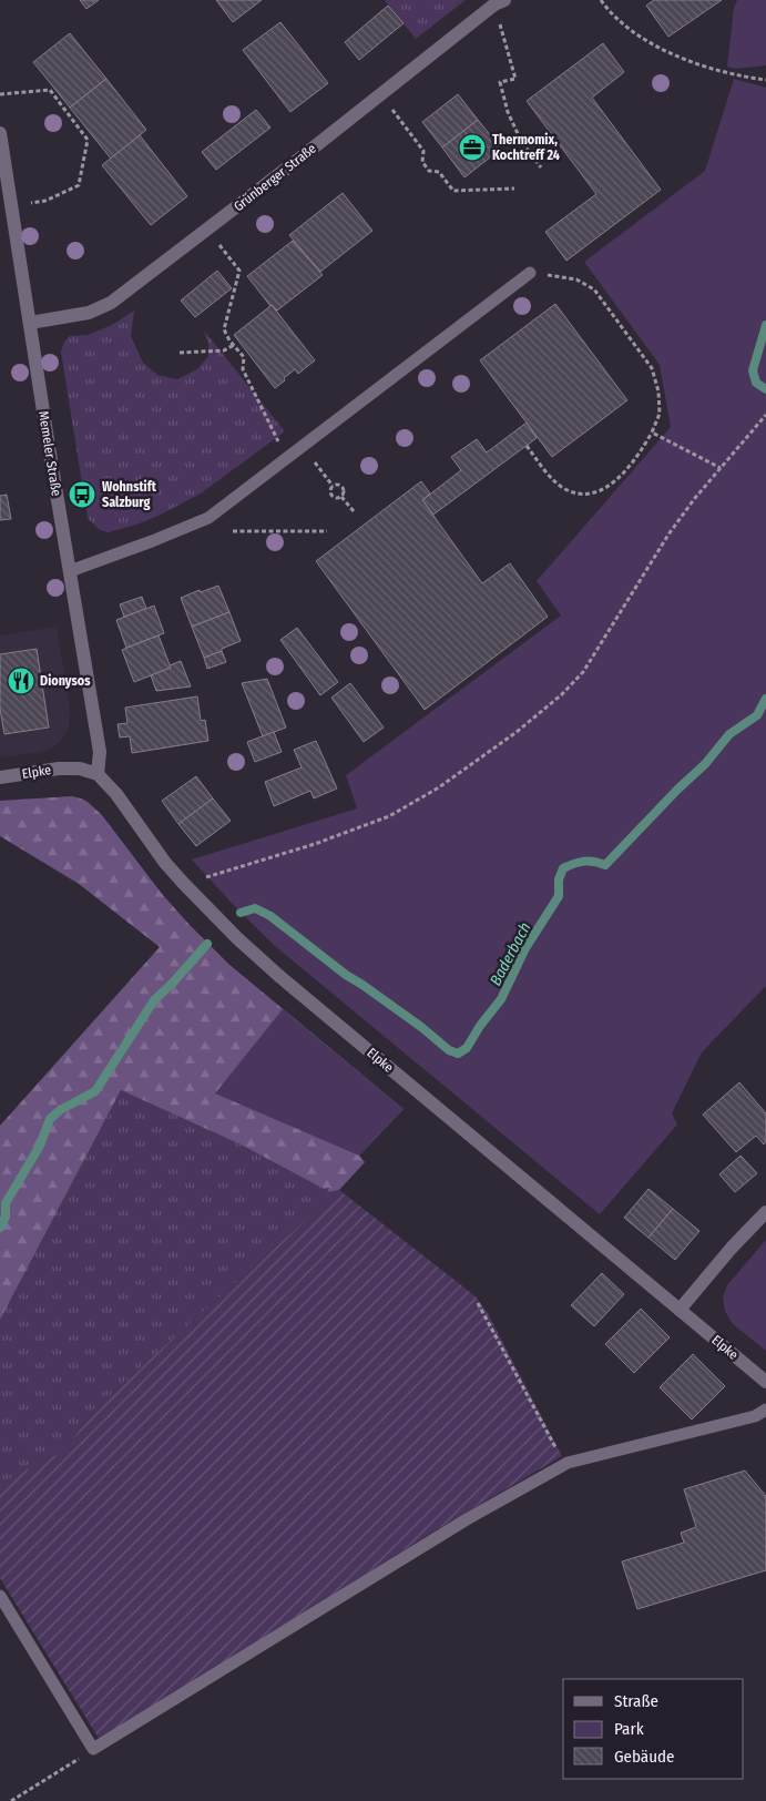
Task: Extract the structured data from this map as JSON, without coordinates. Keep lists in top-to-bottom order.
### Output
{
  "streets": {
    "street": ["Grünberger Straße", "Memeler Straße", "Elpke"]
  },
  "crossings": [
    ["Grünberger Straße", "Memeler Straße"],
    ["Memeler Straße", "Elpke"]
  ],
  "water": ["Baderbach"],
  "places": {
    "office": ["Thermomix, Kochtreff 24"],
    "bus stop": ["Wohnstift Salzburg"],
    "restaurant": ["Dionysos"]
  },
  "legend": ["Straße", "Park", "Gebäude"]
}
